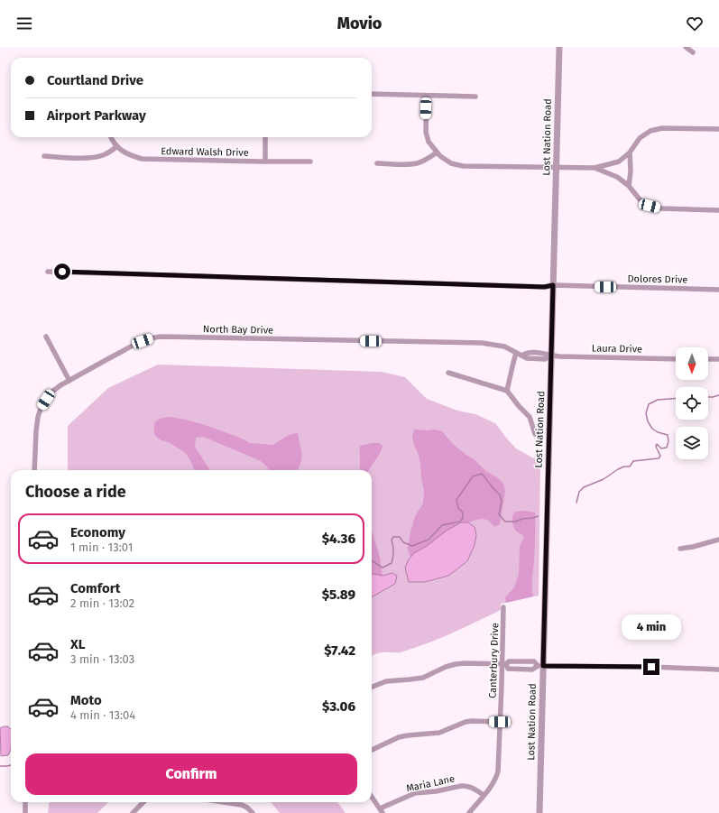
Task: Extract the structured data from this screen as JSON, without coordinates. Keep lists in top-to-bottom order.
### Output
{
  "streets": {
    "street": [
      "Lost Nation Road",
      "Edward Walsh Drive",
      "Dolores Drive",
      "North Bay Drive",
      "Laura Drive",
      "Canterbury Drive",
      "Maria Lane"
    ]
  },
  "crossings": [
    ["Lost Nation Road", "Dolores Drive"],
    ["Lost Nation Road", "North Bay Drive"],
    ["Lost Nation Road", "Laura Drive"],
    ["North Bay Drive", "Laura Drive"],
    ["Canterbury Drive", "Maria Lane"]
  ],
  "north": "bottom",
  "page": {
    "header": "Movio",
    "banner": ["Courtland Drive", "Airport Parkway"],
    "heading": "Choose a ride",
    "list": [
      {
        "name": "Economy",
        "note": "1 min · 13:01",
        "value": "$4.36"
      },
      {
        "name": "Comfort",
        "note": "2 min · 13:02",
        "value": "$5.89"
      },
      {
        "name": "XL",
        "note": "3 min · 13:03",
        "value": "$7.42"
      },
      {
        "name": "Moto",
        "note": "4 min · 13:04",
        "value": "$3.06"
      }
    ],
    "bubble": "4 min",
    "buttons": "Confirm"
  }
}
